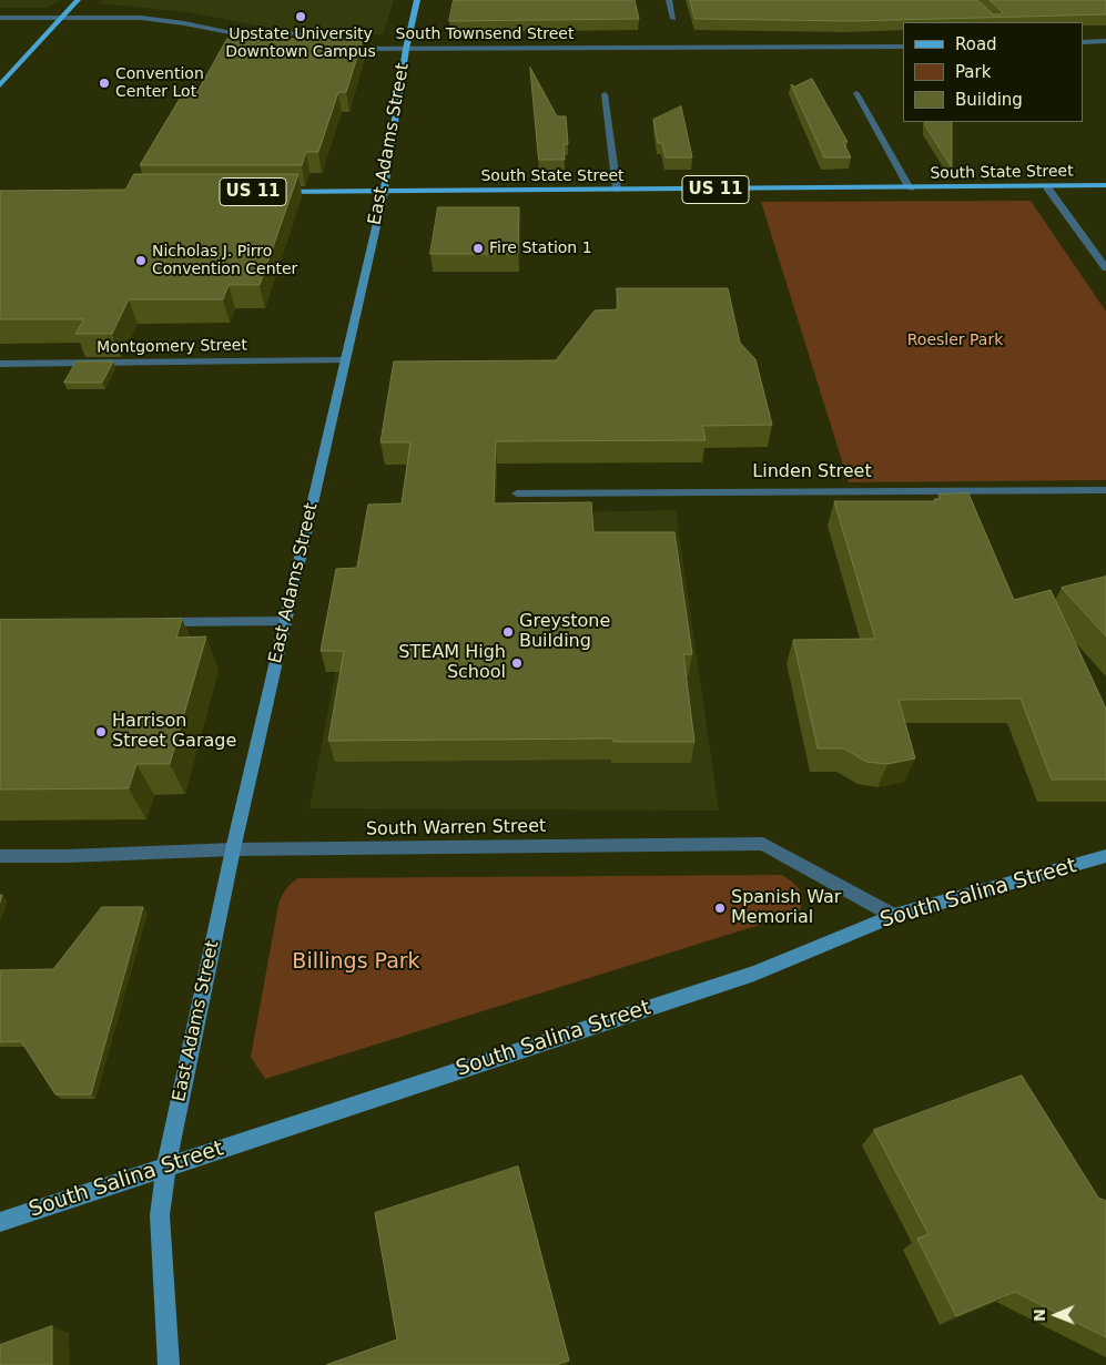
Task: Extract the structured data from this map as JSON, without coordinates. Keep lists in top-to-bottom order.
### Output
{
  "streets": {
    "main road": [
      "East Adams Street",
      "South State Street",
      "US 11",
      "South Salina Street"
    ],
    "street": [
      "South Townsend Street",
      "Montgomery Street",
      "Linden Street",
      "South Warren Street"
    ]
  },
  "crossings": [
    ["South Townsend Street", "East Adams Street"],
    ["East Adams Street", "South State Street"],
    ["East Adams Street", "Montgomery Street"],
    ["East Adams Street", "South Warren Street"],
    ["East Adams Street", "South Salina Street"],
    ["South Warren Street", "South Salina Street"]
  ],
  "parks": ["Roesler Park", "Billings Park"],
  "places": [
    "Upstate University Downtown Campus",
    "Convention Center Lot",
    "Fire Station 1",
    "Nicholas J. Pirro Convention Center",
    "Greystone Building",
    "STEAM High School",
    "Harrison Street Garage",
    "Spanish War Memorial"
  ],
  "legend": ["Road", "Park", "Building"],
  "north": "left"
}
